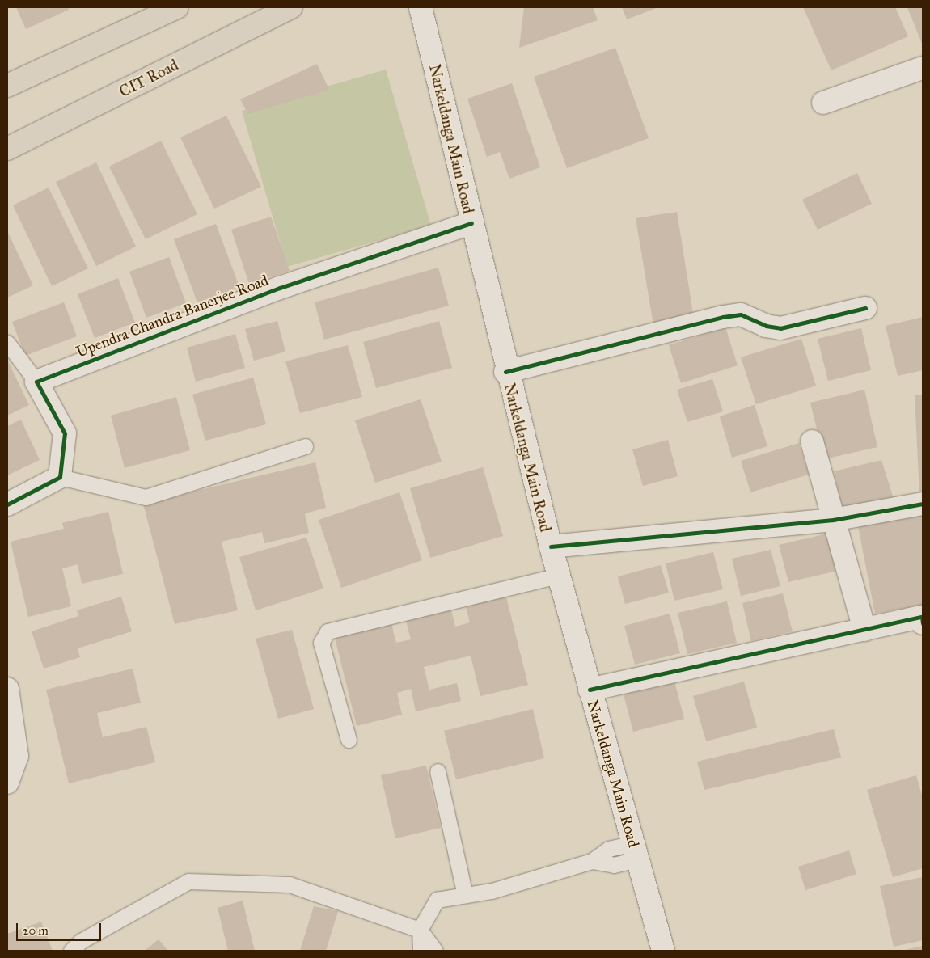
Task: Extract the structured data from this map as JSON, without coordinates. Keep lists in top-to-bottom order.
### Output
{
  "streets": {
    "main road": ["CIT Road"],
    "street": ["Narkeldanga Main Road", "Upendra Chandra Banerjee Road"]
  },
  "crossings": [
    ["Narkeldanga Main Road", "Upendra Chandra Banerjee Road"]
  ],
  "scale_bar": "20 m"
}
